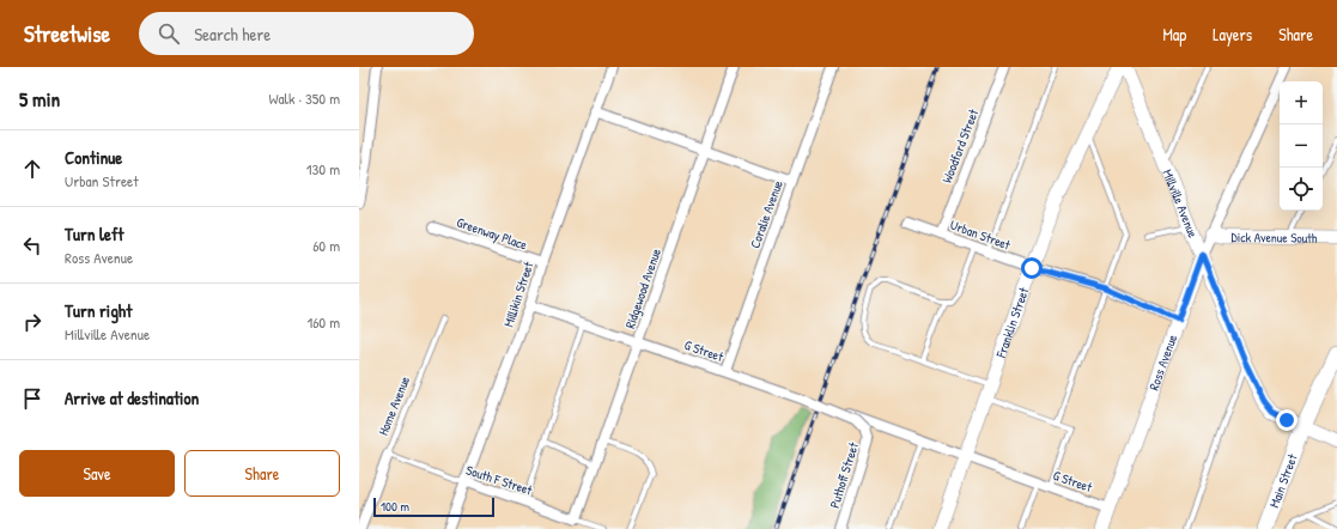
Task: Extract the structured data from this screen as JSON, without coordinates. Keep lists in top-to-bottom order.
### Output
{
  "streets": {
    "main road": [
      "Millville Avenue",
      "Dick Avenue South",
      "Franklin Street",
      "Ross Avenue",
      "Main Street"
    ],
    "street": [
      "Woodford Street",
      "Coralie Avenue",
      "Greenway Place",
      "Urban Street",
      "Ridgewood Avenue",
      "Millikin Street",
      "G Street",
      "Home Avenue",
      "Puthoff Street",
      "South F Street"
    ]
  },
  "crossings": [
    ["Woodford Street", "Urban Street"],
    ["Millville Avenue", "Ross Avenue"],
    ["Millville Avenue", "Main Street"],
    ["Coralie Avenue", "G Street"],
    ["Greenway Place", "Millikin Street"],
    ["Urban Street", "Franklin Street"],
    ["Urban Street", "Ross Avenue"],
    ["Dick Avenue South", "Ross Avenue"],
    ["Ridgewood Avenue", "G Street"],
    ["Ridgewood Avenue", "South F Street"],
    ["Millikin Street", "G Street"],
    ["Millikin Street", "South F Street"],
    ["Franklin Street", "G Street"],
    ["G Street", "Ross Avenue"],
    ["G Street", "Puthoff Street"],
    ["Home Avenue", "South F Street"]
  ],
  "scale_bar": "100 m",
  "page": {
    "header": "Streetwise",
    "search": "Search here",
    "nav": ["Map", "Layers", "Share"],
    "heading": ["5 min", "Walk · 350 m"],
    "map_buttons": ["+", "−"],
    "list": [
      ["Continue", "Urban Street", "130 m"],
      ["Turn left", "Ross Avenue", "60 m"],
      ["Turn right", "Millville Avenue", "160 m"],
      "Arrive at destination"
    ],
    "buttons": ["Save", "Share"],
    "scale": "100 m"
  }
}
